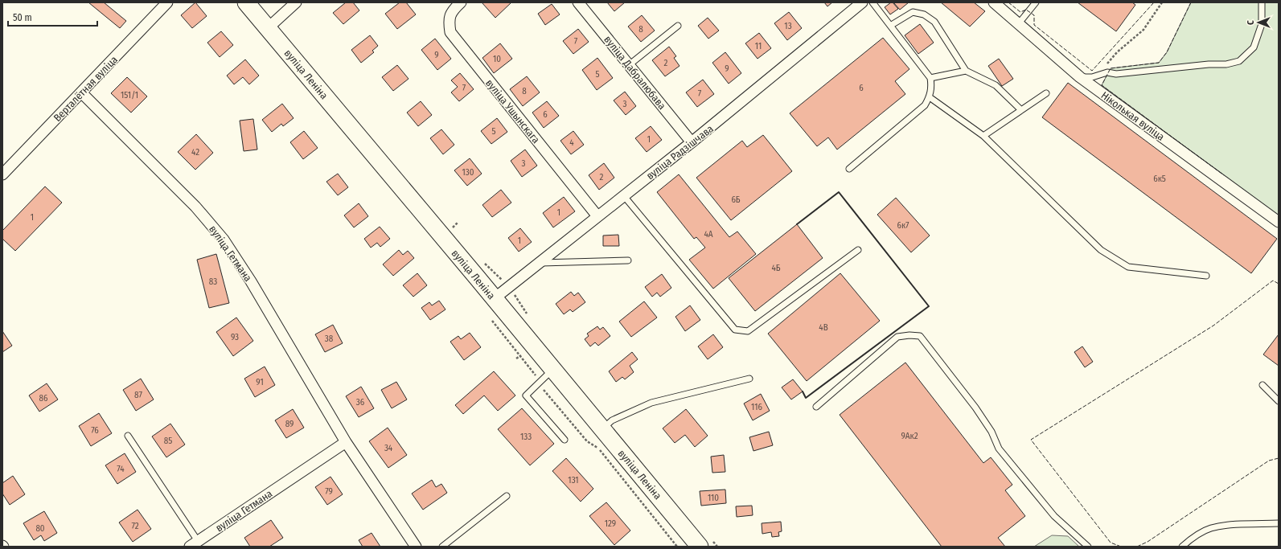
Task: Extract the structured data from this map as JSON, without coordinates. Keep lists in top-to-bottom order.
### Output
{
  "streets": {
    "main road": ["вуліца Леніна"],
    "street": [
      "вуліца Дабралюбава",
      "Верталётная вуліца",
      "вуліца Ушынскага",
      "Ніколькая вуліца",
      "вуліца Радзішчава",
      "вуліца Гетмана"
    ]
  },
  "crossings": [
    ["вуліца Дабралюбава", "вуліца Радзішчава"],
    ["вуліца Леніна", "вуліца Радзішчава"],
    ["Верталётная вуліца", "вуліца Гетмана"],
    ["вуліца Ушынскага", "вуліца Радзішчава"]
  ],
  "house_numbers": [
    "13",
    "8",
    "7",
    "11",
    "9",
    "10",
    "2",
    "9",
    "5",
    "7",
    "6",
    "8",
    "7",
    "151/1",
    "3",
    "6",
    "5",
    "1",
    "4",
    "42",
    "3",
    "130",
    "2",
    "6к5",
    "6Б",
    "1",
    "1",
    "6к7",
    "4А",
    "1",
    "4Б",
    "83",
    "4В",
    "93",
    "38",
    "91",
    "87",
    "86",
    "36",
    "116",
    "89",
    "76",
    "9Ак2",
    "133",
    "85",
    "34",
    "74",
    "131",
    "79",
    "110",
    "129",
    "72",
    "80"
  ],
  "scale_bar": "50 m",
  "north": "left"
}
